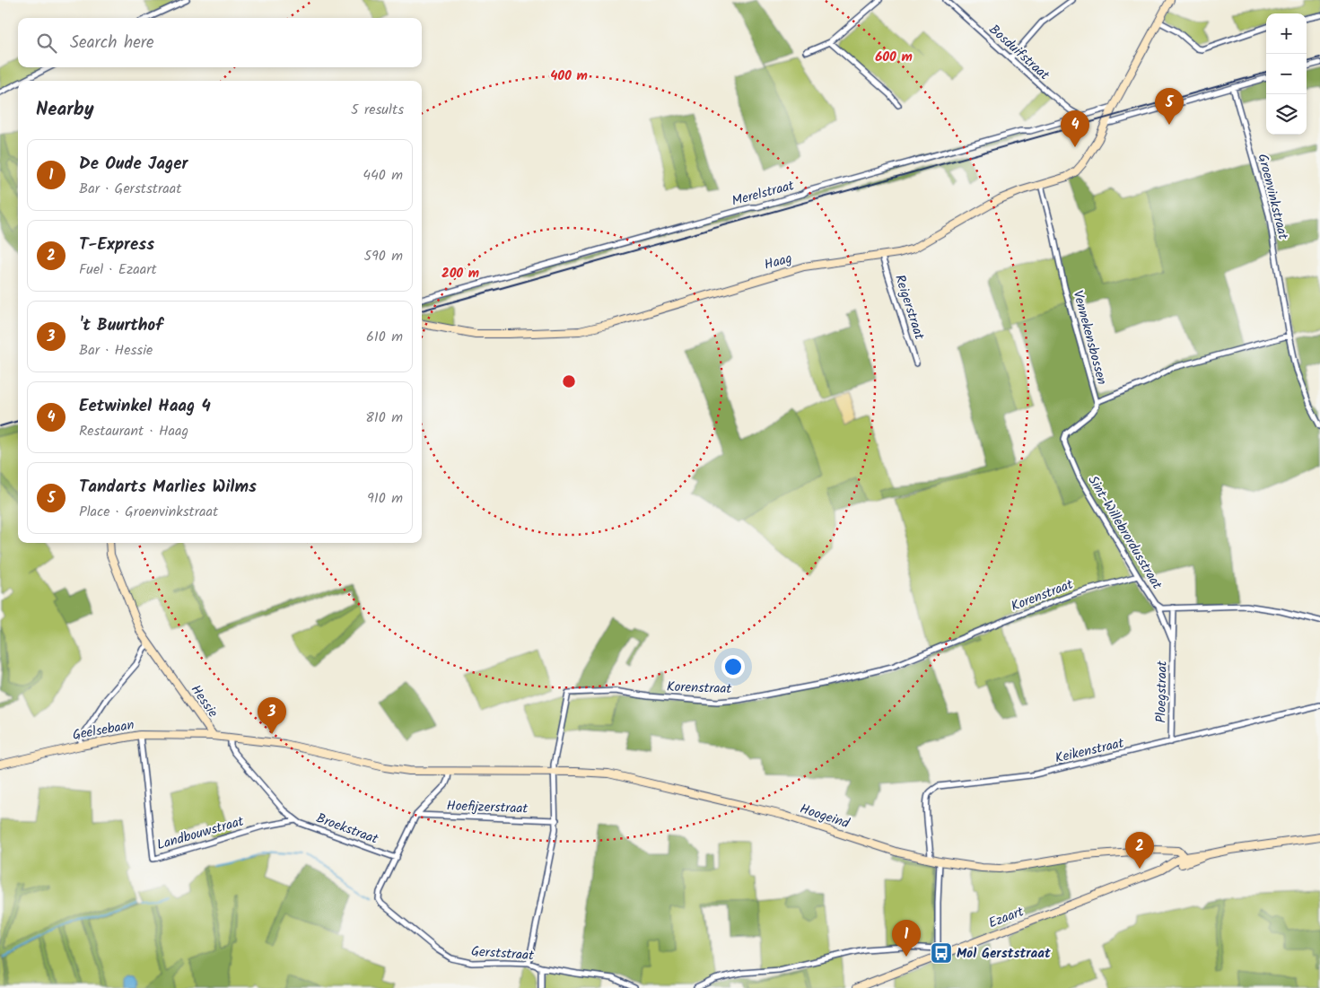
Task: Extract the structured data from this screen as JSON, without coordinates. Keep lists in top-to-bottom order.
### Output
{
  "streets": {
    "street": [
      "Bosduifstraat",
      "Merelstraat",
      "Groenvinkstraat",
      "Haag",
      "Reigerstraat",
      "Vennekensbossen",
      "Sint-Willebrordusstraat",
      "Korenstraat",
      "Ploegstraat",
      "Hessie",
      "Geelsebaan",
      "Keikenstraat",
      "Hoefijzerstraat",
      "Hoogeind",
      "Broekstraat",
      "Landbouwstraat",
      "Ezaart",
      "Gerststraat"
    ]
  },
  "crossings": [
    ["Bosduifstraat", "Merelstraat"],
    ["Merelstraat", "Haag"],
    ["Groenvinkstraat", "Vennekensbossen"],
    ["Haag", "Reigerstraat"],
    ["Haag", "Vennekensbossen"],
    ["Vennekensbossen", "Sint-Willebrordusstraat"],
    ["Sint-Willebrordusstraat", "Korenstraat"],
    ["Sint-Willebrordusstraat", "Ploegstraat"],
    ["Korenstraat", "Hoefijzerstraat"],
    ["Korenstraat", "Hoogeind"],
    ["Korenstraat", "Gerststraat"],
    ["Ploegstraat", "Keikenstraat"],
    ["Hessie", "Geelsebaan"],
    ["Hessie", "Hoogeind"],
    ["Hessie", "Broekstraat"],
    ["Geelsebaan", "Landbouwstraat"],
    ["Keikenstraat", "Hoogeind"],
    ["Hoogeind", "Ezaart"],
    ["Broekstraat", "Landbouwstraat"],
    ["Broekstraat", "Gerststraat"]
  ],
  "places": {
    "bus stop": ["Mol Gerststraat"]
  },
  "page": {
    "map_buttons": ["+", "−"],
    "search": "Search here",
    "heading": ["Nearby", "5 results"],
    "pins": [
      "5",
      "4",
      "3",
      "2",
      "1"
    ],
    "list": [
      {
        "mark": "1",
        "name": "De Oude Jager",
        "note": "Bar · Gerststraat",
        "value": "440 m"
      },
      {
        "mark": "2",
        "name": "T-Express",
        "note": "Fuel · Ezaart",
        "value": "590 m"
      },
      {
        "mark": "3",
        "name": "'t Buurthof",
        "note": "Bar · Hessie",
        "value": "610 m"
      },
      {
        "mark": "4",
        "name": "Eetwinkel Haag 4",
        "note": "Restaurant · Haag",
        "value": "810 m"
      },
      {
        "mark": "5",
        "name": "Tandarts Marlies Wilms",
        "note": "Place · Groenvinkstraat",
        "value": "910 m"
      }
    ]
  },
  "rings": ["600 m", "400 m", "200 m"]
}
